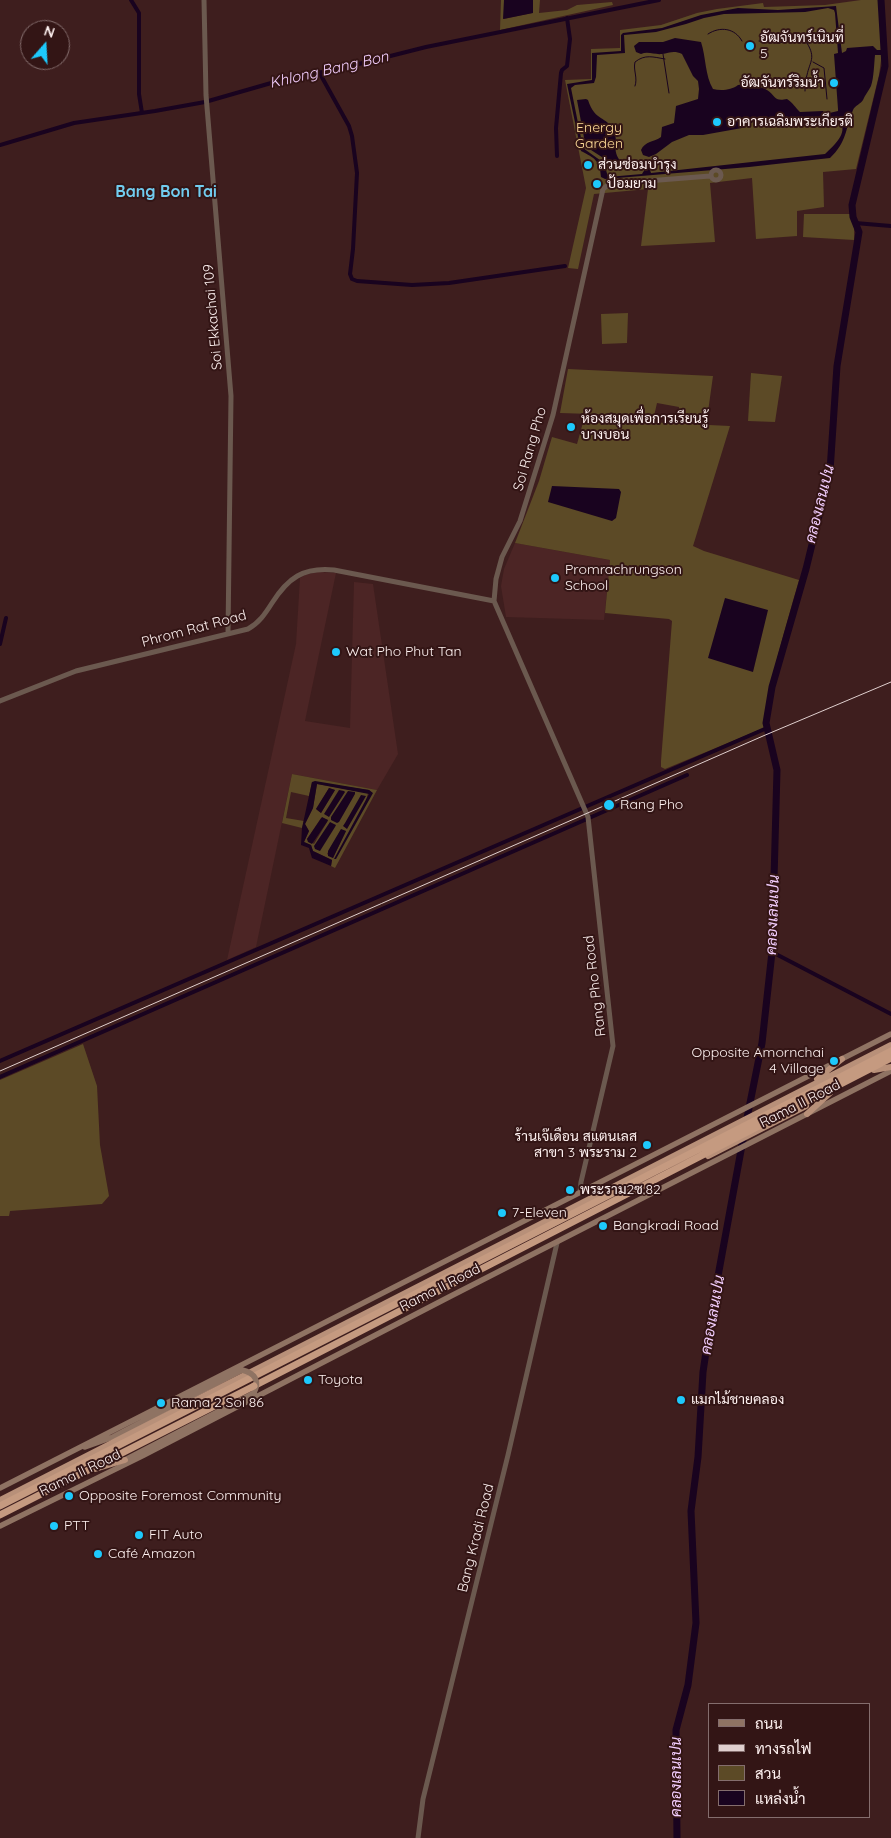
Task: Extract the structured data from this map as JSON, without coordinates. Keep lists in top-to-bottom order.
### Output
{
  "streets": {
    "highway": ["Rama II Road"],
    "street": [
      "Soi Ekkachai 109",
      "Soi Rang Pho",
      "Phrom Rat Road",
      "Rang Pho Road",
      "Bang Kradi Road"
    ]
  },
  "crossings": [
    ["Soi Ekkachai 109", "Phrom Rat Road"],
    ["Soi Rang Pho", "Phrom Rat Road"],
    ["Soi Rang Pho", "Rang Pho Road"],
    ["Rang Pho Road", "Rama II Road"],
    ["Rama II Road", "Bang Kradi Road"]
  ],
  "districts": ["Bang Bon Tai"],
  "water": ["Khlong Bang Bon", "คลองเลนเปน"],
  "parks": ["Energy Garden"],
  "places": [
    "อัฒจันทร์เนินที่ 5",
    "อัฒจันทร์ริมน้ำ",
    "อาคารเฉลิมพระเกียรติ",
    "ส่วนซ่อมบำรุง",
    "ป้อมยาม",
    "ห้องสมุดเพื่อการเรียนรู้ บางบอน",
    "Promrachrungson School",
    "Wat Pho Phut Tan",
    "Rang Pho",
    "Opposite Amornchai 4 Village",
    "ร้านเจ๊เดือน สแตนเลส สาขา 3 พระราม 2",
    "พระราม2ซ.82",
    "7-Eleven",
    "Bangkradi Road",
    "Toyota",
    "แมกไม้ชายคลอง",
    "Rama 2 Soi 86",
    "Opposite Foremost Community",
    "PTT",
    "FIT Auto",
    "Café Amazon"
  ],
  "legend": [
    "ถนน",
    "ทางรถไฟ",
    "สวน",
    "แหล่งน้ำ"
  ],
  "north": "top"
}
